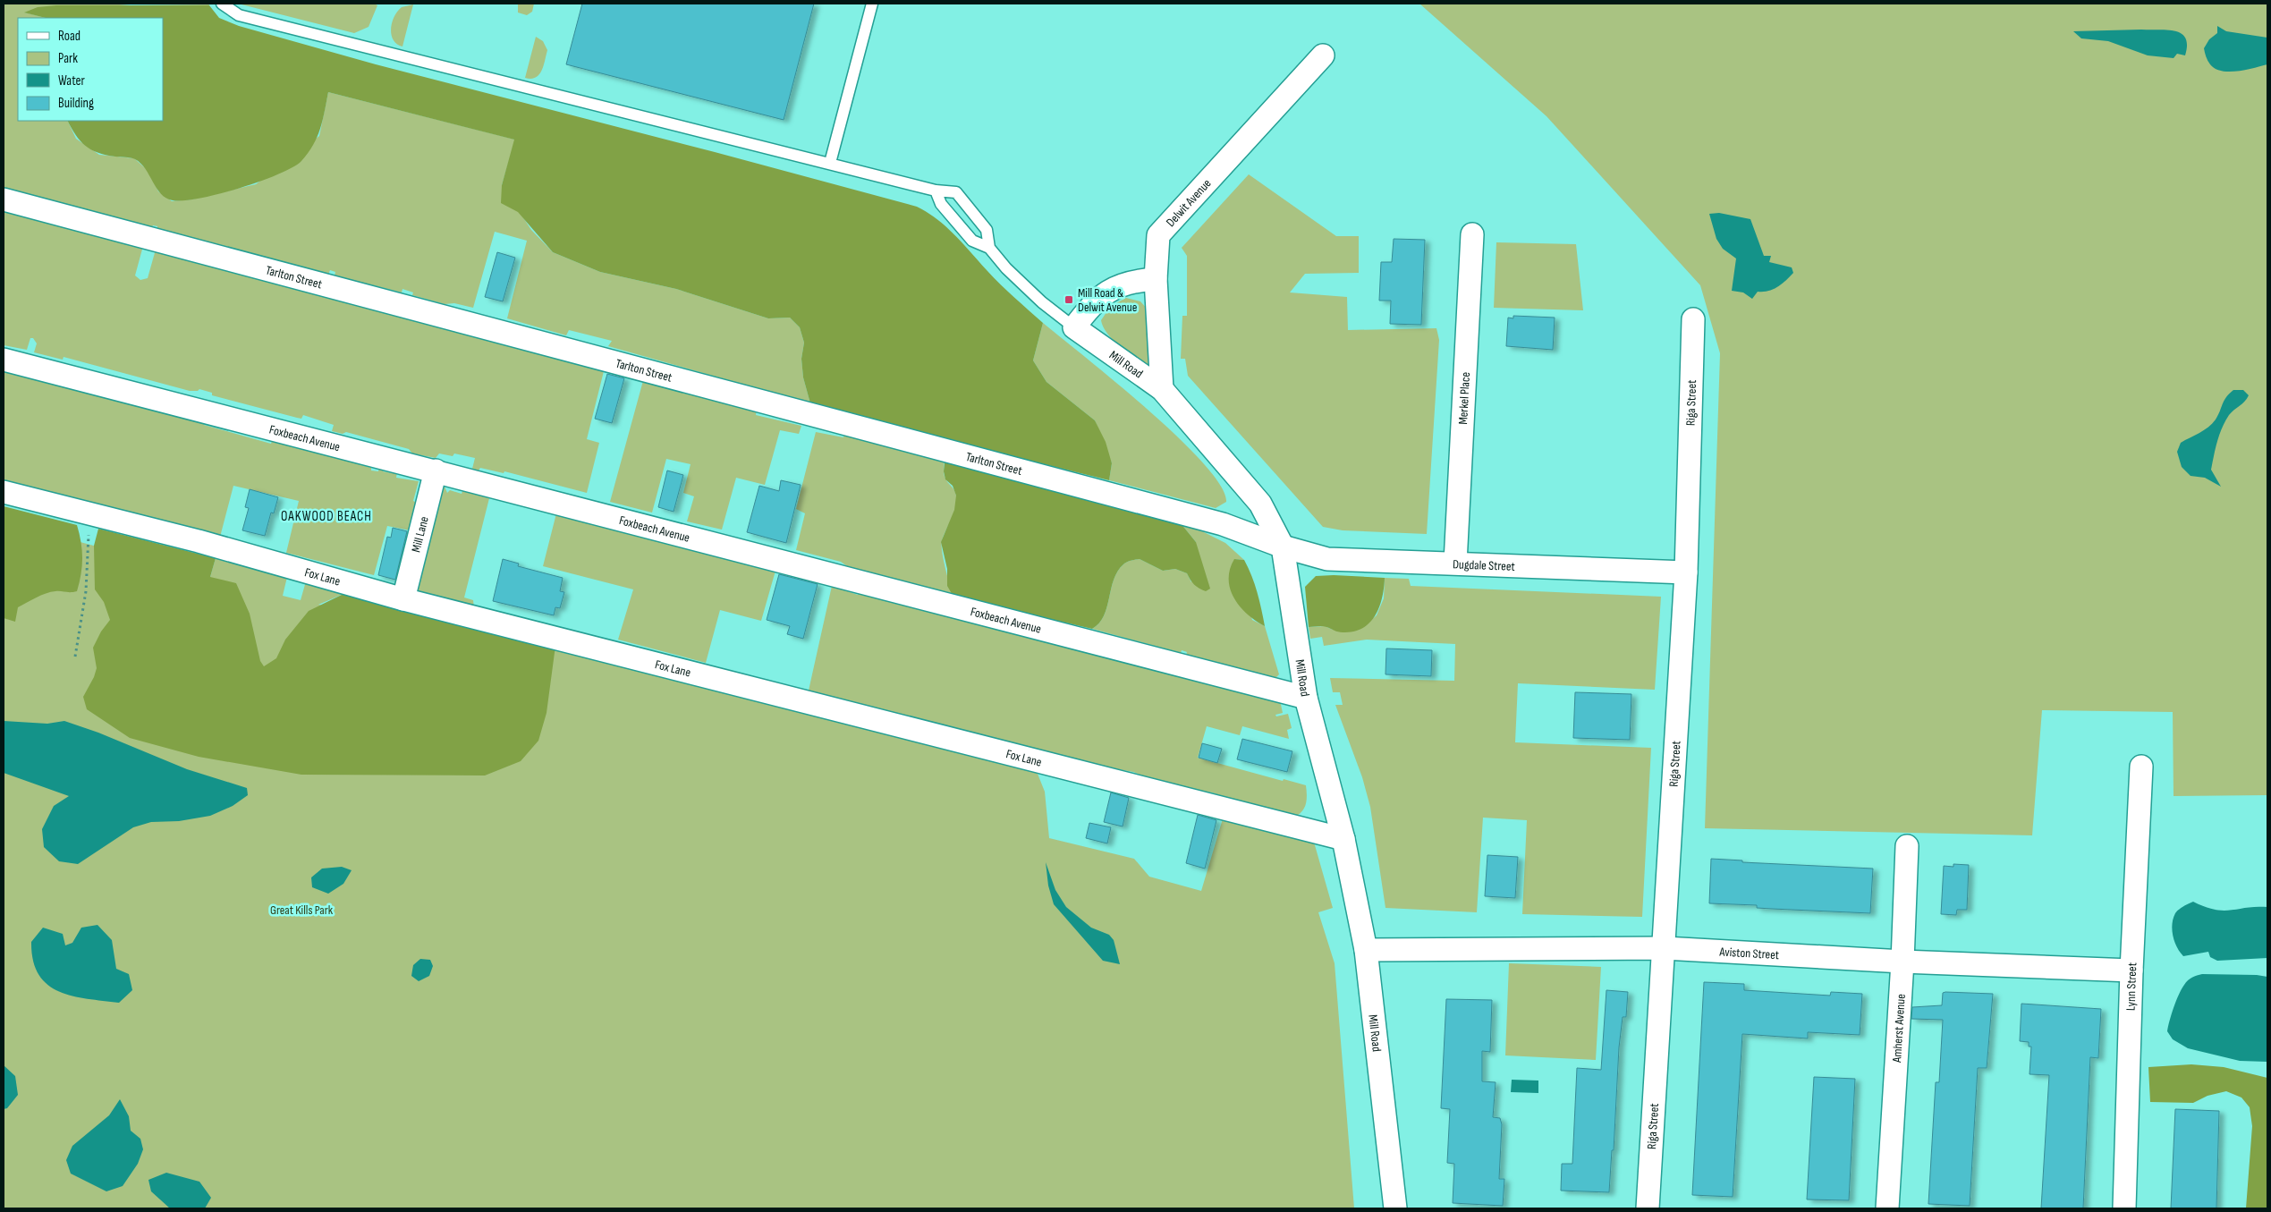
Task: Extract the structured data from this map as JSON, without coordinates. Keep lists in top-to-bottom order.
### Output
{
  "streets": {
    "street": [
      "Delwit Avenue",
      "Tarlton Street",
      "Mill Road",
      "Merkel Place",
      "Riga Street",
      "Foxbeach Avenue",
      "Mill Lane",
      "Dugdale Street",
      "Fox Lane",
      "Aviston Street",
      "Lynn Street",
      "Amherst Avenue"
    ]
  },
  "crossings": [
    ["Delwit Avenue", "Mill Road"],
    ["Tarlton Street", "Mill Road"],
    ["Tarlton Street", "Dugdale Street"],
    ["Mill Road", "Foxbeach Avenue"],
    ["Mill Road", "Dugdale Street"],
    ["Mill Road", "Fox Lane"],
    ["Mill Road", "Aviston Street"],
    ["Merkel Place", "Dugdale Street"],
    ["Riga Street", "Dugdale Street"],
    ["Riga Street", "Aviston Street"],
    ["Foxbeach Avenue", "Mill Lane"],
    ["Mill Lane", "Fox Lane"],
    ["Aviston Street", "Lynn Street"],
    ["Aviston Street", "Amherst Avenue"]
  ],
  "districts": ["OAKWOOD BEACH"],
  "parks": ["Great Kills Park"],
  "places": {
    "transit": ["Mill Road & Delwit Avenue"]
  },
  "legend": [
    "Road",
    "Park",
    "Water",
    "Building"
  ]
}
